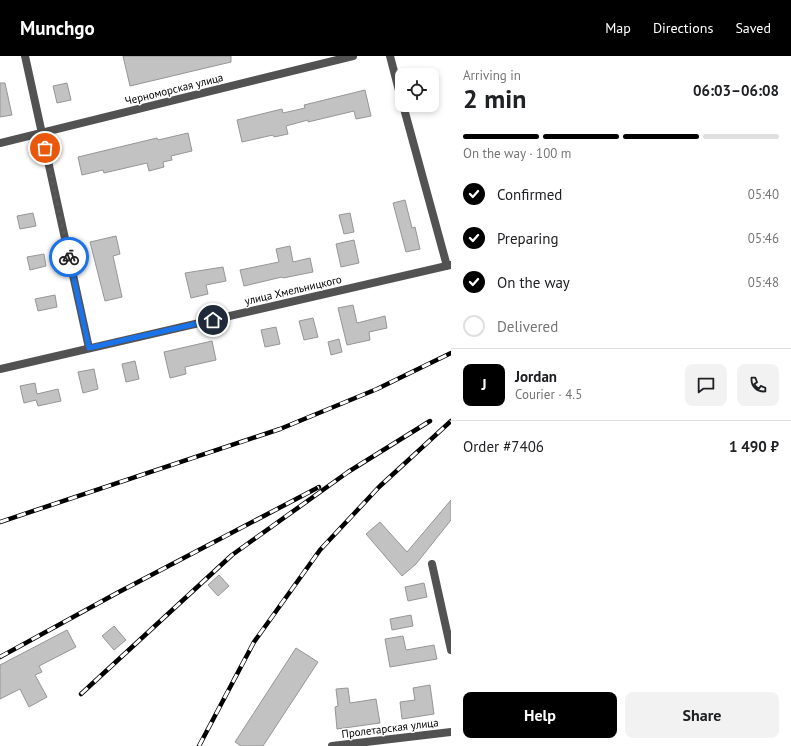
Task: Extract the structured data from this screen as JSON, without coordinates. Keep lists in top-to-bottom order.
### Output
{
  "streets": {
    "street": ["Черноморская улица", "улица Хмельницкого", "Пролетарская улица"]
  },
  "page": {
    "header": "Munchgo",
    "nav": ["Map", "Directions", "Saved"],
    "heading": ["2 min", "Arriving in", "06:03–06:08"],
    "panel": [
      "Jordan",
      "Courier · 4.5",
      "Order #7406",
      "1 490 ₽"
    ],
    "bar": "On the way · 100 m",
    "list": [
      ["Confirmed", "05:40"],
      ["Preparing", "05:46"],
      ["On the way", "05:48"],
      "Delivered"
    ],
    "round": "J",
    "buttons": ["Help", "Share"]
  }
}
